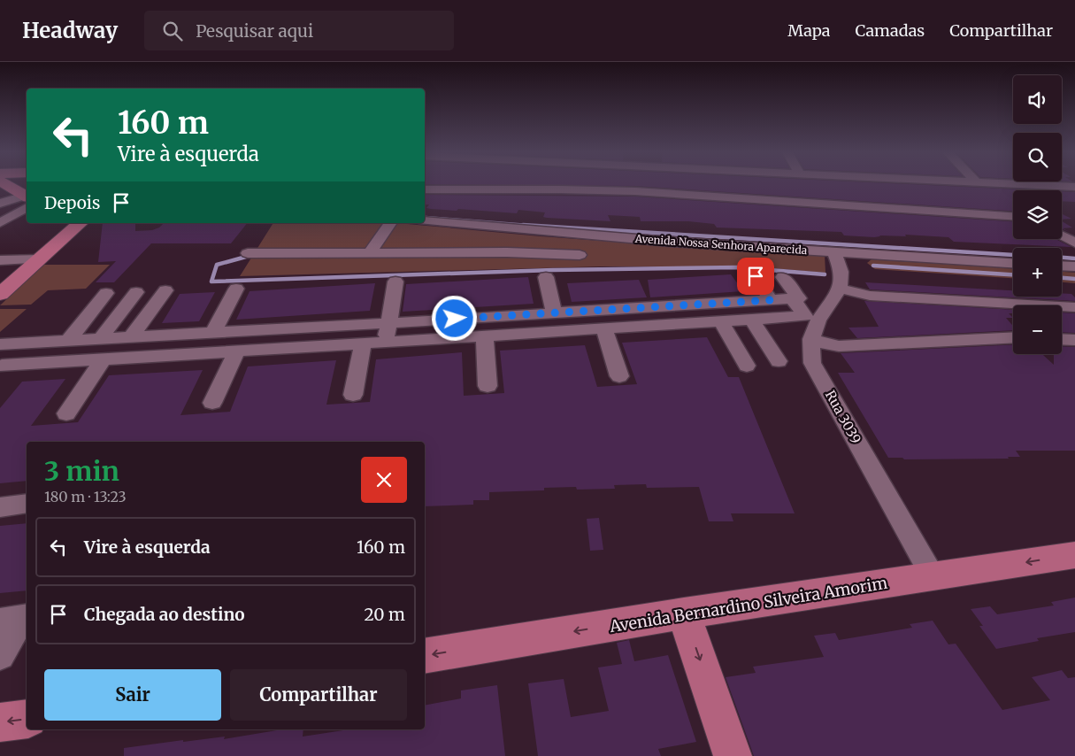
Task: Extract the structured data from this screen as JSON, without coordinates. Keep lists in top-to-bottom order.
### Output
{
  "streets": {
    "main road": ["Avenida Bernardino Silveira Amorim"],
    "street": ["Avenida Nossa Senhora Aparecida", "Rua 3039"]
  },
  "crossings": [
    ["Rua 3039", "Avenida Bernardino Silveira Amorim"]
  ],
  "one_way": ["Avenida Bernardino Silveira Amorim"],
  "page": {
    "header": "Headway",
    "search": "Pesquisar aqui",
    "nav": ["Mapa", "Camadas", "Compartilhar"],
    "map_buttons": ["+", "−"],
    "turn": ["160 m", "Vire à esquerda"],
    "then": "Depois",
    "heading": ["3 min", "180 m · 13:23"],
    "list": [
      {
        "name": "Vire à esquerda",
        "value": "160 m"
      },
      {
        "name": "Chegada ao destino",
        "value": "20 m"
      }
    ],
    "buttons": ["Sair", "Compartilhar"]
  }
}
